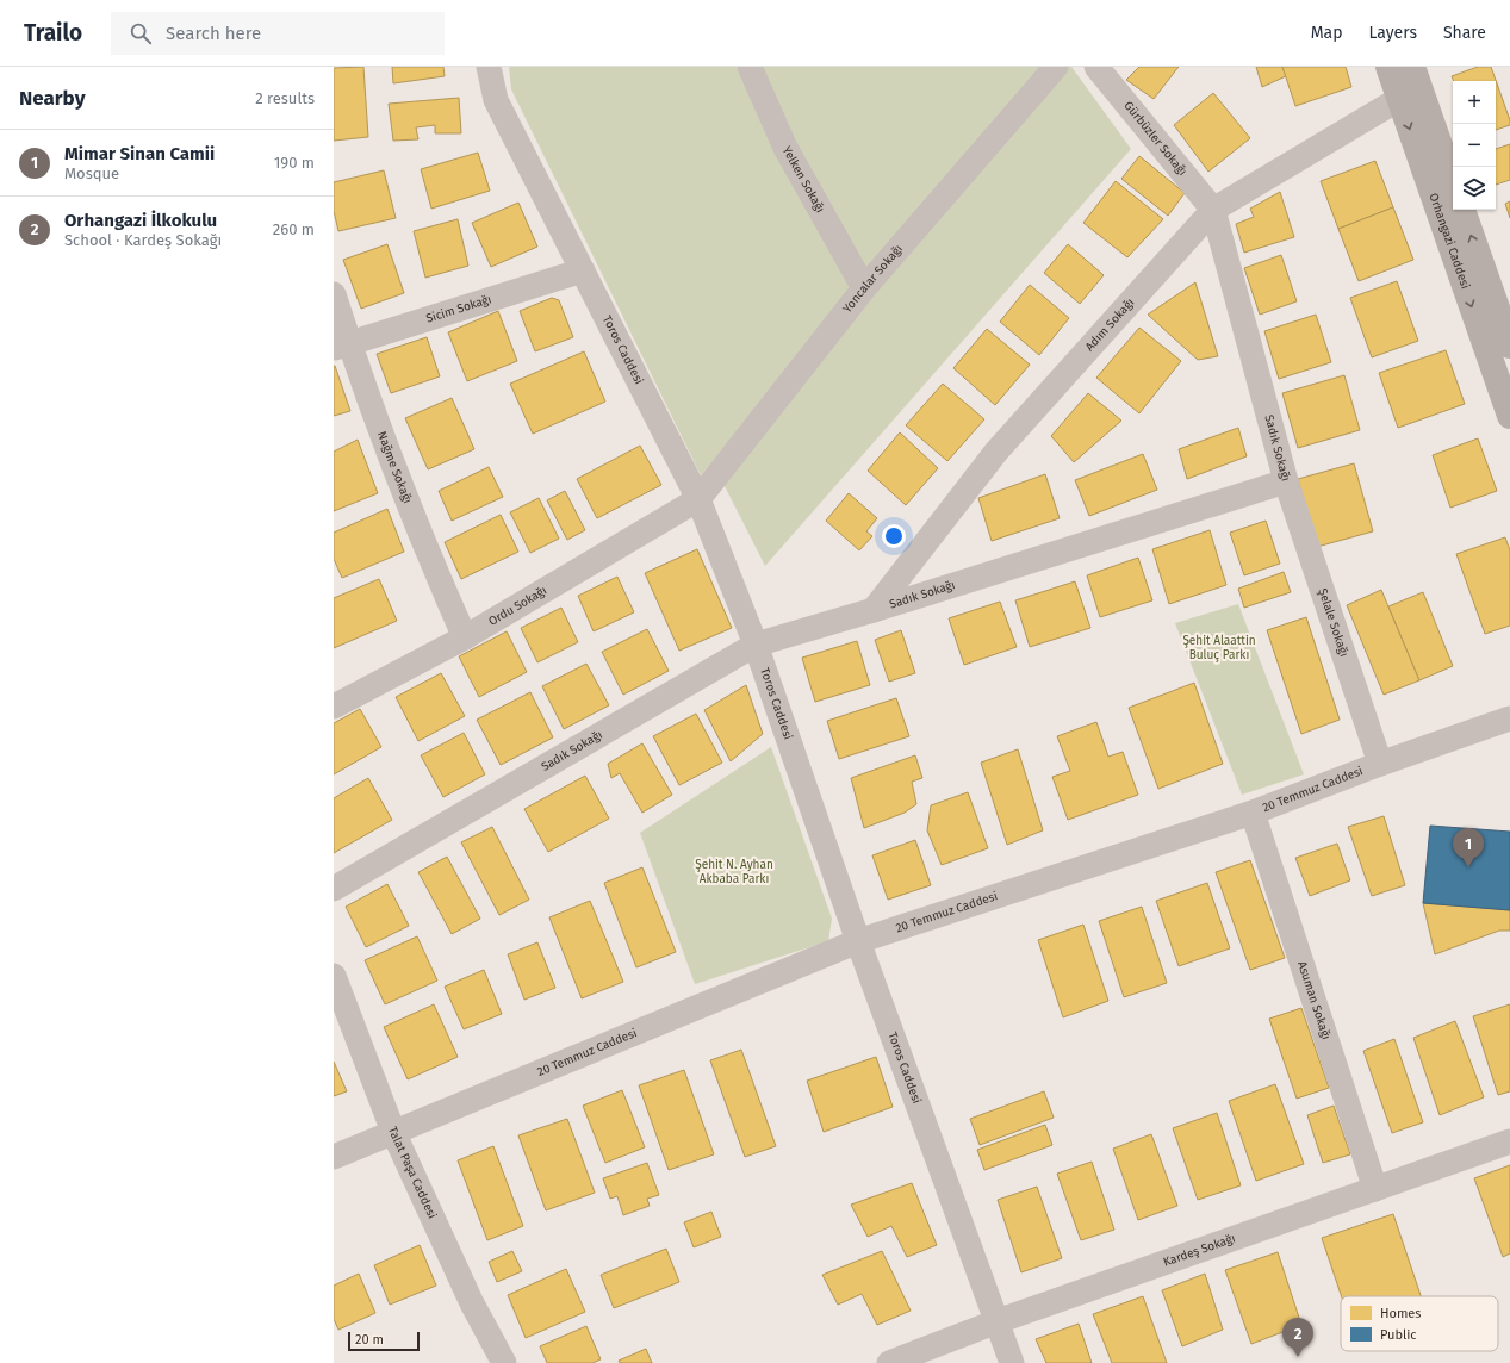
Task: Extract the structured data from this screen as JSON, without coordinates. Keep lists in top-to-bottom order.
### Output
{
  "streets": {
    "main road": ["Orhangazi Caddesi"],
    "street": [
      "Gürbüzler Sokağı",
      "Yelken Sokağı",
      "Yoncalar Sokağı",
      "Sicim Sokağı",
      "Adım Sokağı",
      "Toros Caddesi",
      "Sadık Sokağı",
      "Nağme Sokağı",
      "Ordu Sokağı",
      "Şelale Sokağı",
      "20 Temmuz Caddesi",
      "Asuman Sokağı",
      "Talat Paşa Caddesi",
      "Kardeş Sokağı"
    ]
  },
  "crossings": [
    ["Gürbüzler Sokağı", "Adım Sokağı"],
    ["Gürbüzler Sokağı", "Sadık Sokağı"],
    ["Yelken Sokağı", "Yoncalar Sokağı"],
    ["Orhangazi Caddesi", "Adım Sokağı"],
    ["Yoncalar Sokağı", "Toros Caddesi"],
    ["Yoncalar Sokağı", "Ordu Sokağı"],
    ["Sicim Sokağı", "Toros Caddesi"],
    ["Sicim Sokağı", "Nağme Sokağı"],
    ["Adım Sokağı", "Sadık Sokağı"],
    ["Toros Caddesi", "Sadık Sokağı"],
    ["Toros Caddesi", "Ordu Sokağı"],
    ["Toros Caddesi", "20 Temmuz Caddesi"],
    ["Toros Caddesi", "Kardeş Sokağı"],
    ["Sadık Sokağı", "Şelale Sokağı"],
    ["Nağme Sokağı", "Ordu Sokağı"],
    ["Şelale Sokağı", "20 Temmuz Caddesi"],
    ["20 Temmuz Caddesi", "Asuman Sokağı"],
    ["20 Temmuz Caddesi", "Talat Paşa Caddesi"],
    ["Asuman Sokağı", "Kardeş Sokağı"]
  ],
  "parks": ["Şehit Alaattin Buluç Parkı", "Şehit N. Ayhan Akbaba Parkı"],
  "legend": ["Homes", "Public"],
  "scale_bar": "20 m",
  "page": {
    "header": "Trailo",
    "search": "Search here",
    "nav": ["Map", "Layers", "Share"],
    "heading": ["Nearby", "2 results"],
    "map_buttons": ["+", "−"],
    "list": [
      {
        "mark": "1",
        "name": "Mimar Sinan Camii",
        "note": "Mosque",
        "value": "190 m"
      },
      {
        "mark": "2",
        "name": "Orhangazi İlkokulu",
        "note": "School · Kardeş Sokağı",
        "value": "260 m"
      }
    ],
    "pins": ["1", "2"],
    "scale": "20 m"
  }
}
